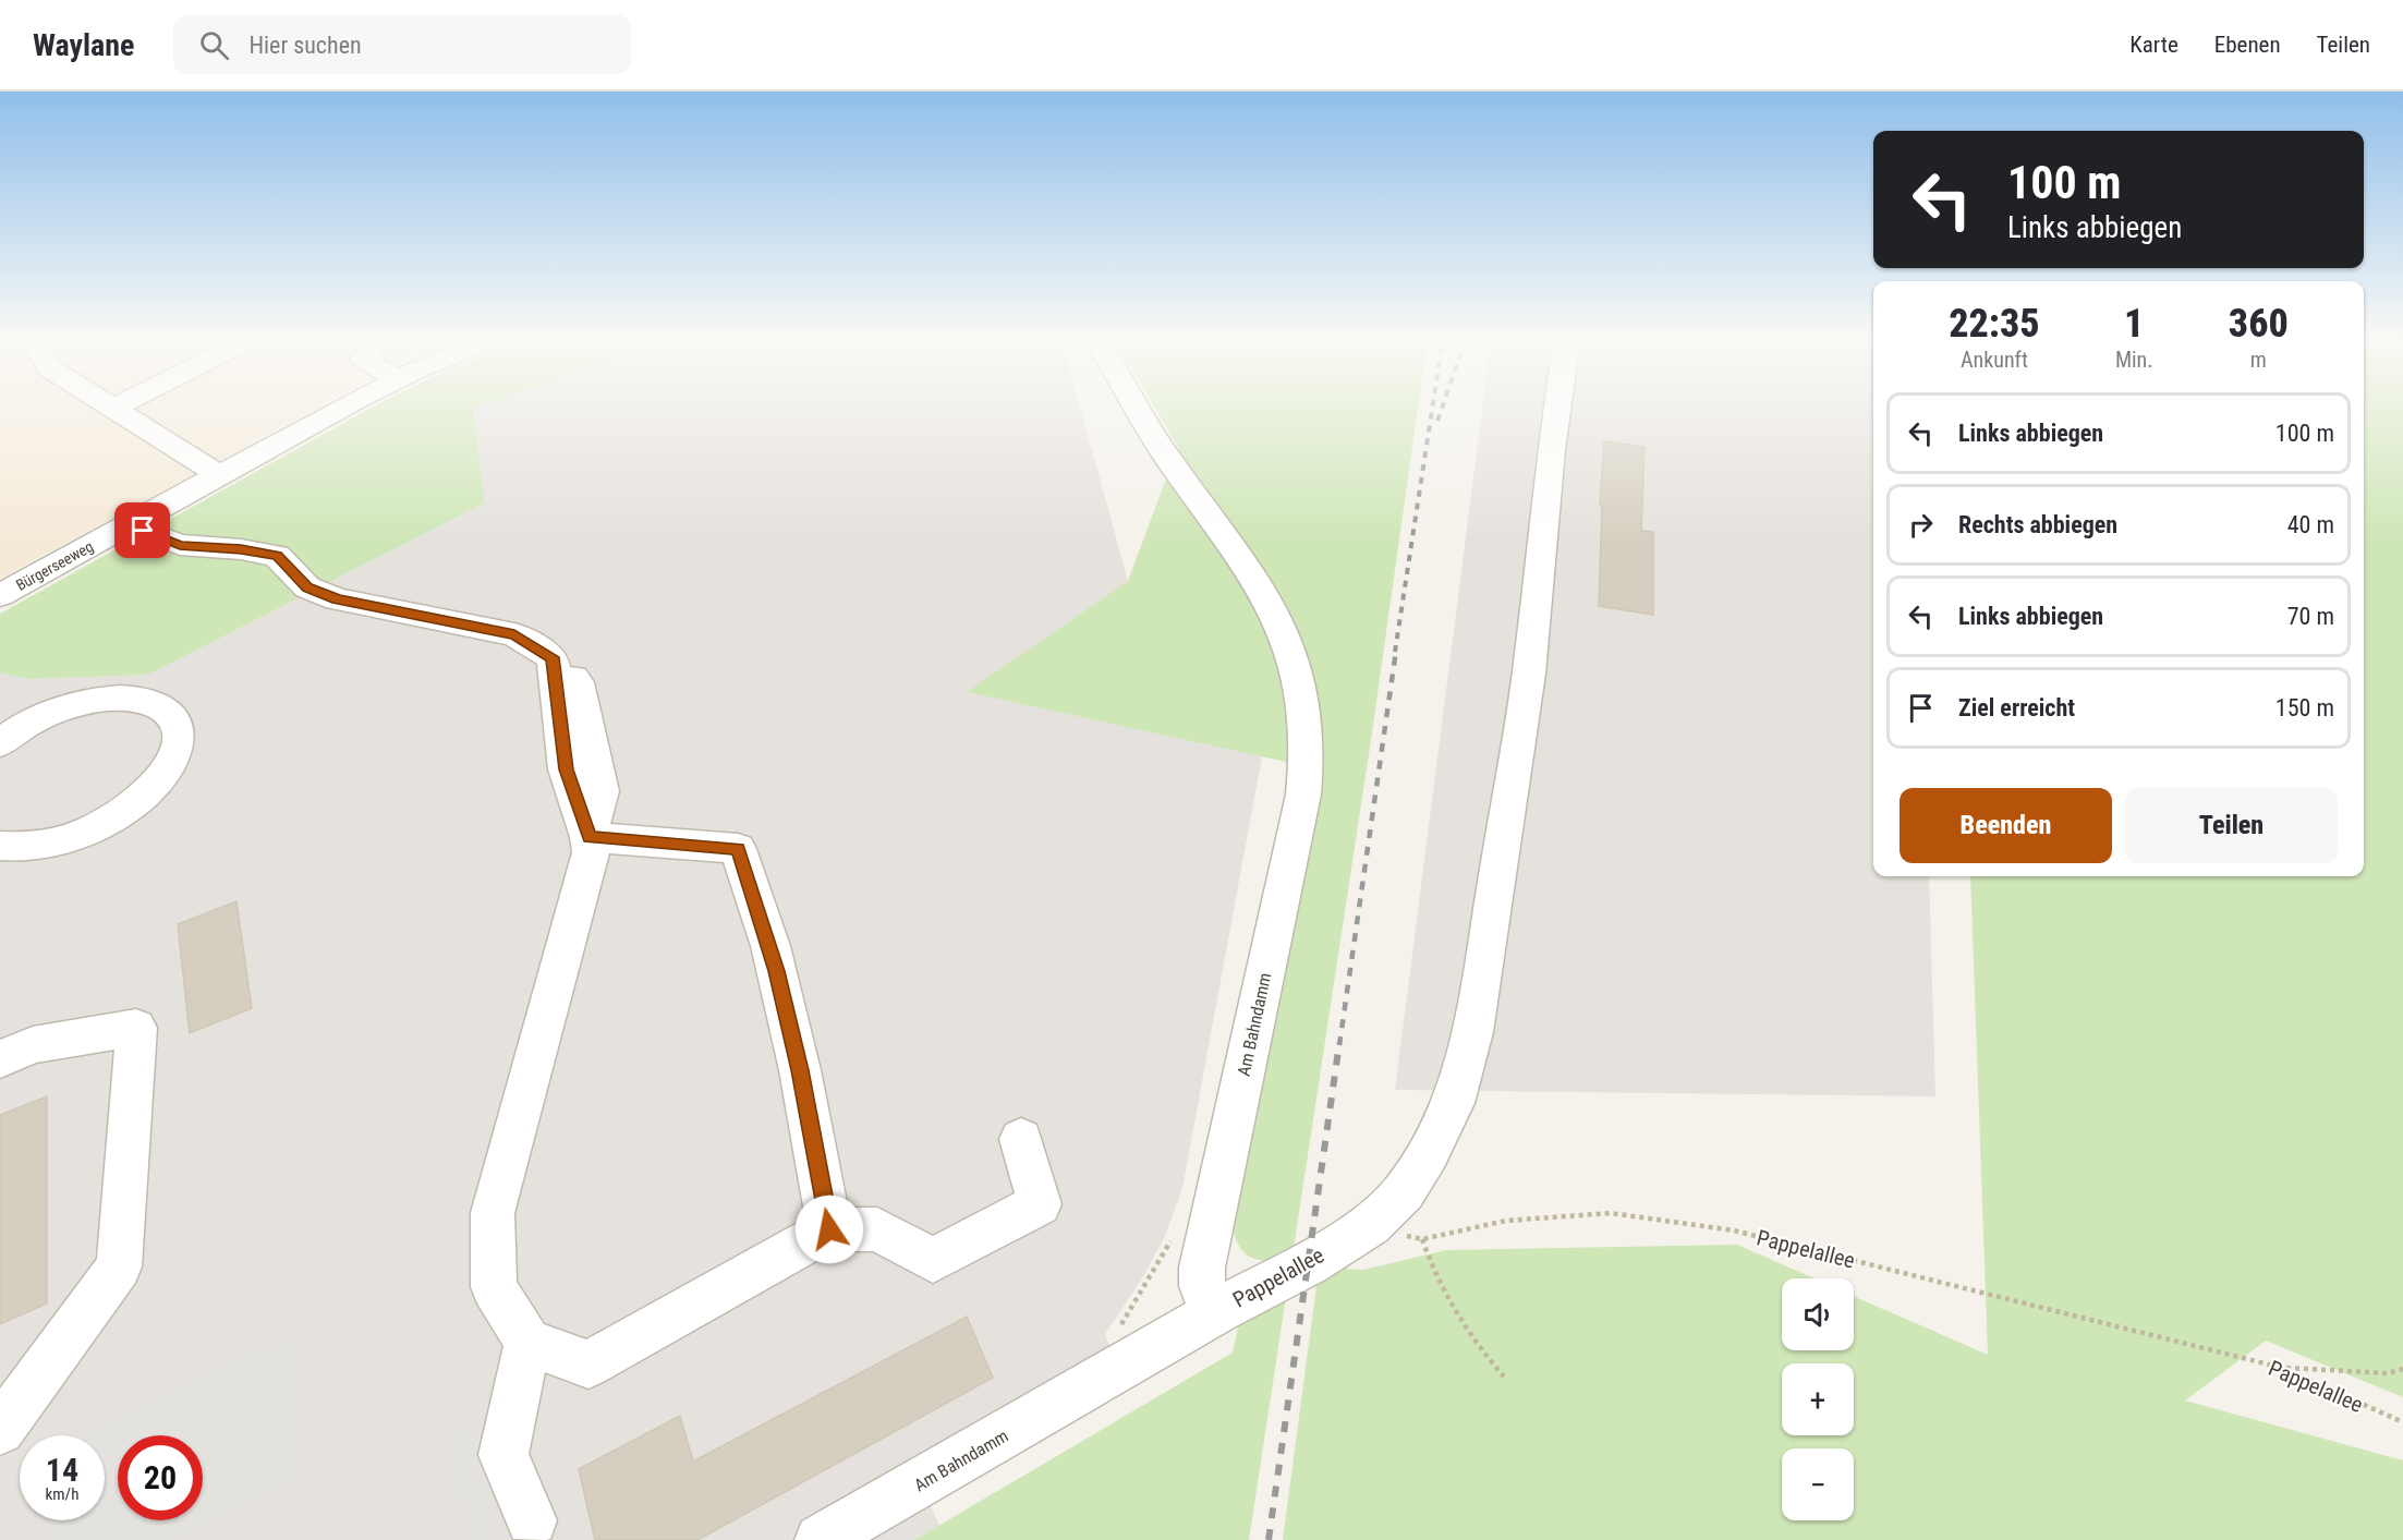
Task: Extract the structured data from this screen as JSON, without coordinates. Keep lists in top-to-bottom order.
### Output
{
  "streets": {
    "street": ["Bürgerseeweg", "Am Bahndamm", "Pappelallee"]
  },
  "crossings": [
    ["Am Bahndamm", "Pappelallee"]
  ],
  "page": {
    "header": "Waylane",
    "search": "Hier suchen",
    "nav": ["Karte", "Ebenen", "Teilen"],
    "turn": ["100 m", "Links abbiegen"],
    "eta": [
      "22:35",
      "Ankunft",
      "1",
      "Min.",
      "360",
      "m"
    ],
    "list": [
      {
        "name": "Links abbiegen",
        "value": "100 m"
      },
      {
        "name": "Rechts abbiegen",
        "value": "40 m"
      },
      {
        "name": "Links abbiegen",
        "value": "70 m"
      },
      {
        "name": "Ziel erreicht",
        "value": "150 m"
      }
    ],
    "buttons": ["Beenden", "Teilen"],
    "map_buttons": ["+", "−"],
    "speed": "14 km/h",
    "limit": "20"
  }
}
